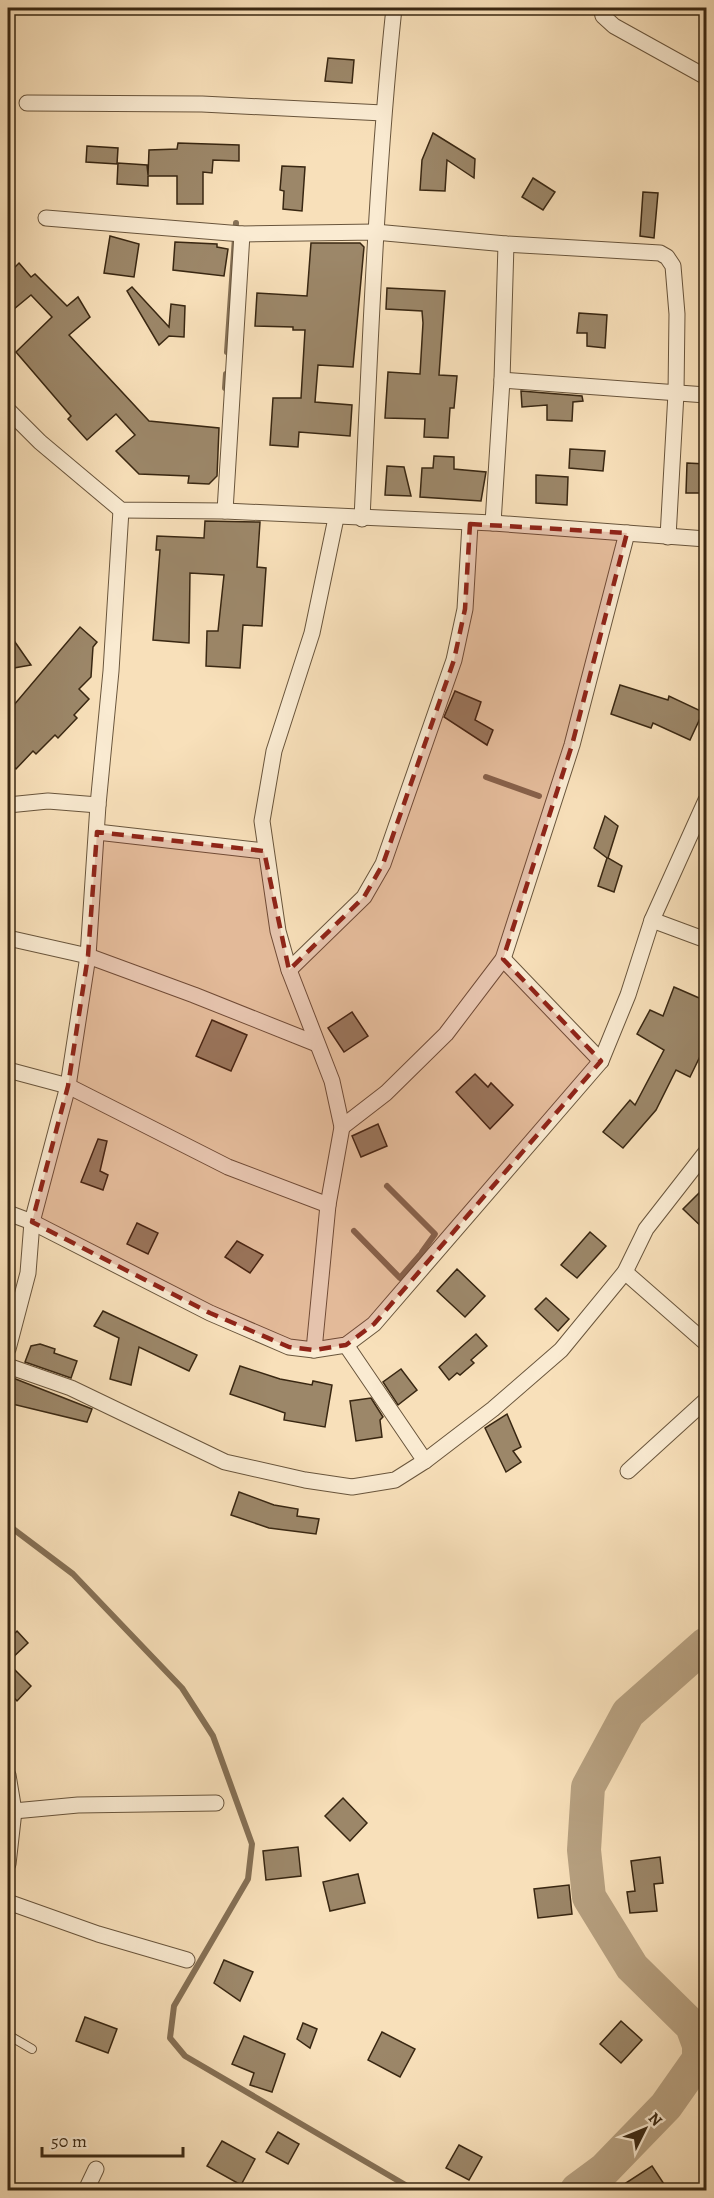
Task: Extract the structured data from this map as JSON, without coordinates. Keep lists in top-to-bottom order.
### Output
{
  "scale_bar": "50 m",
  "north": "top right"
}
